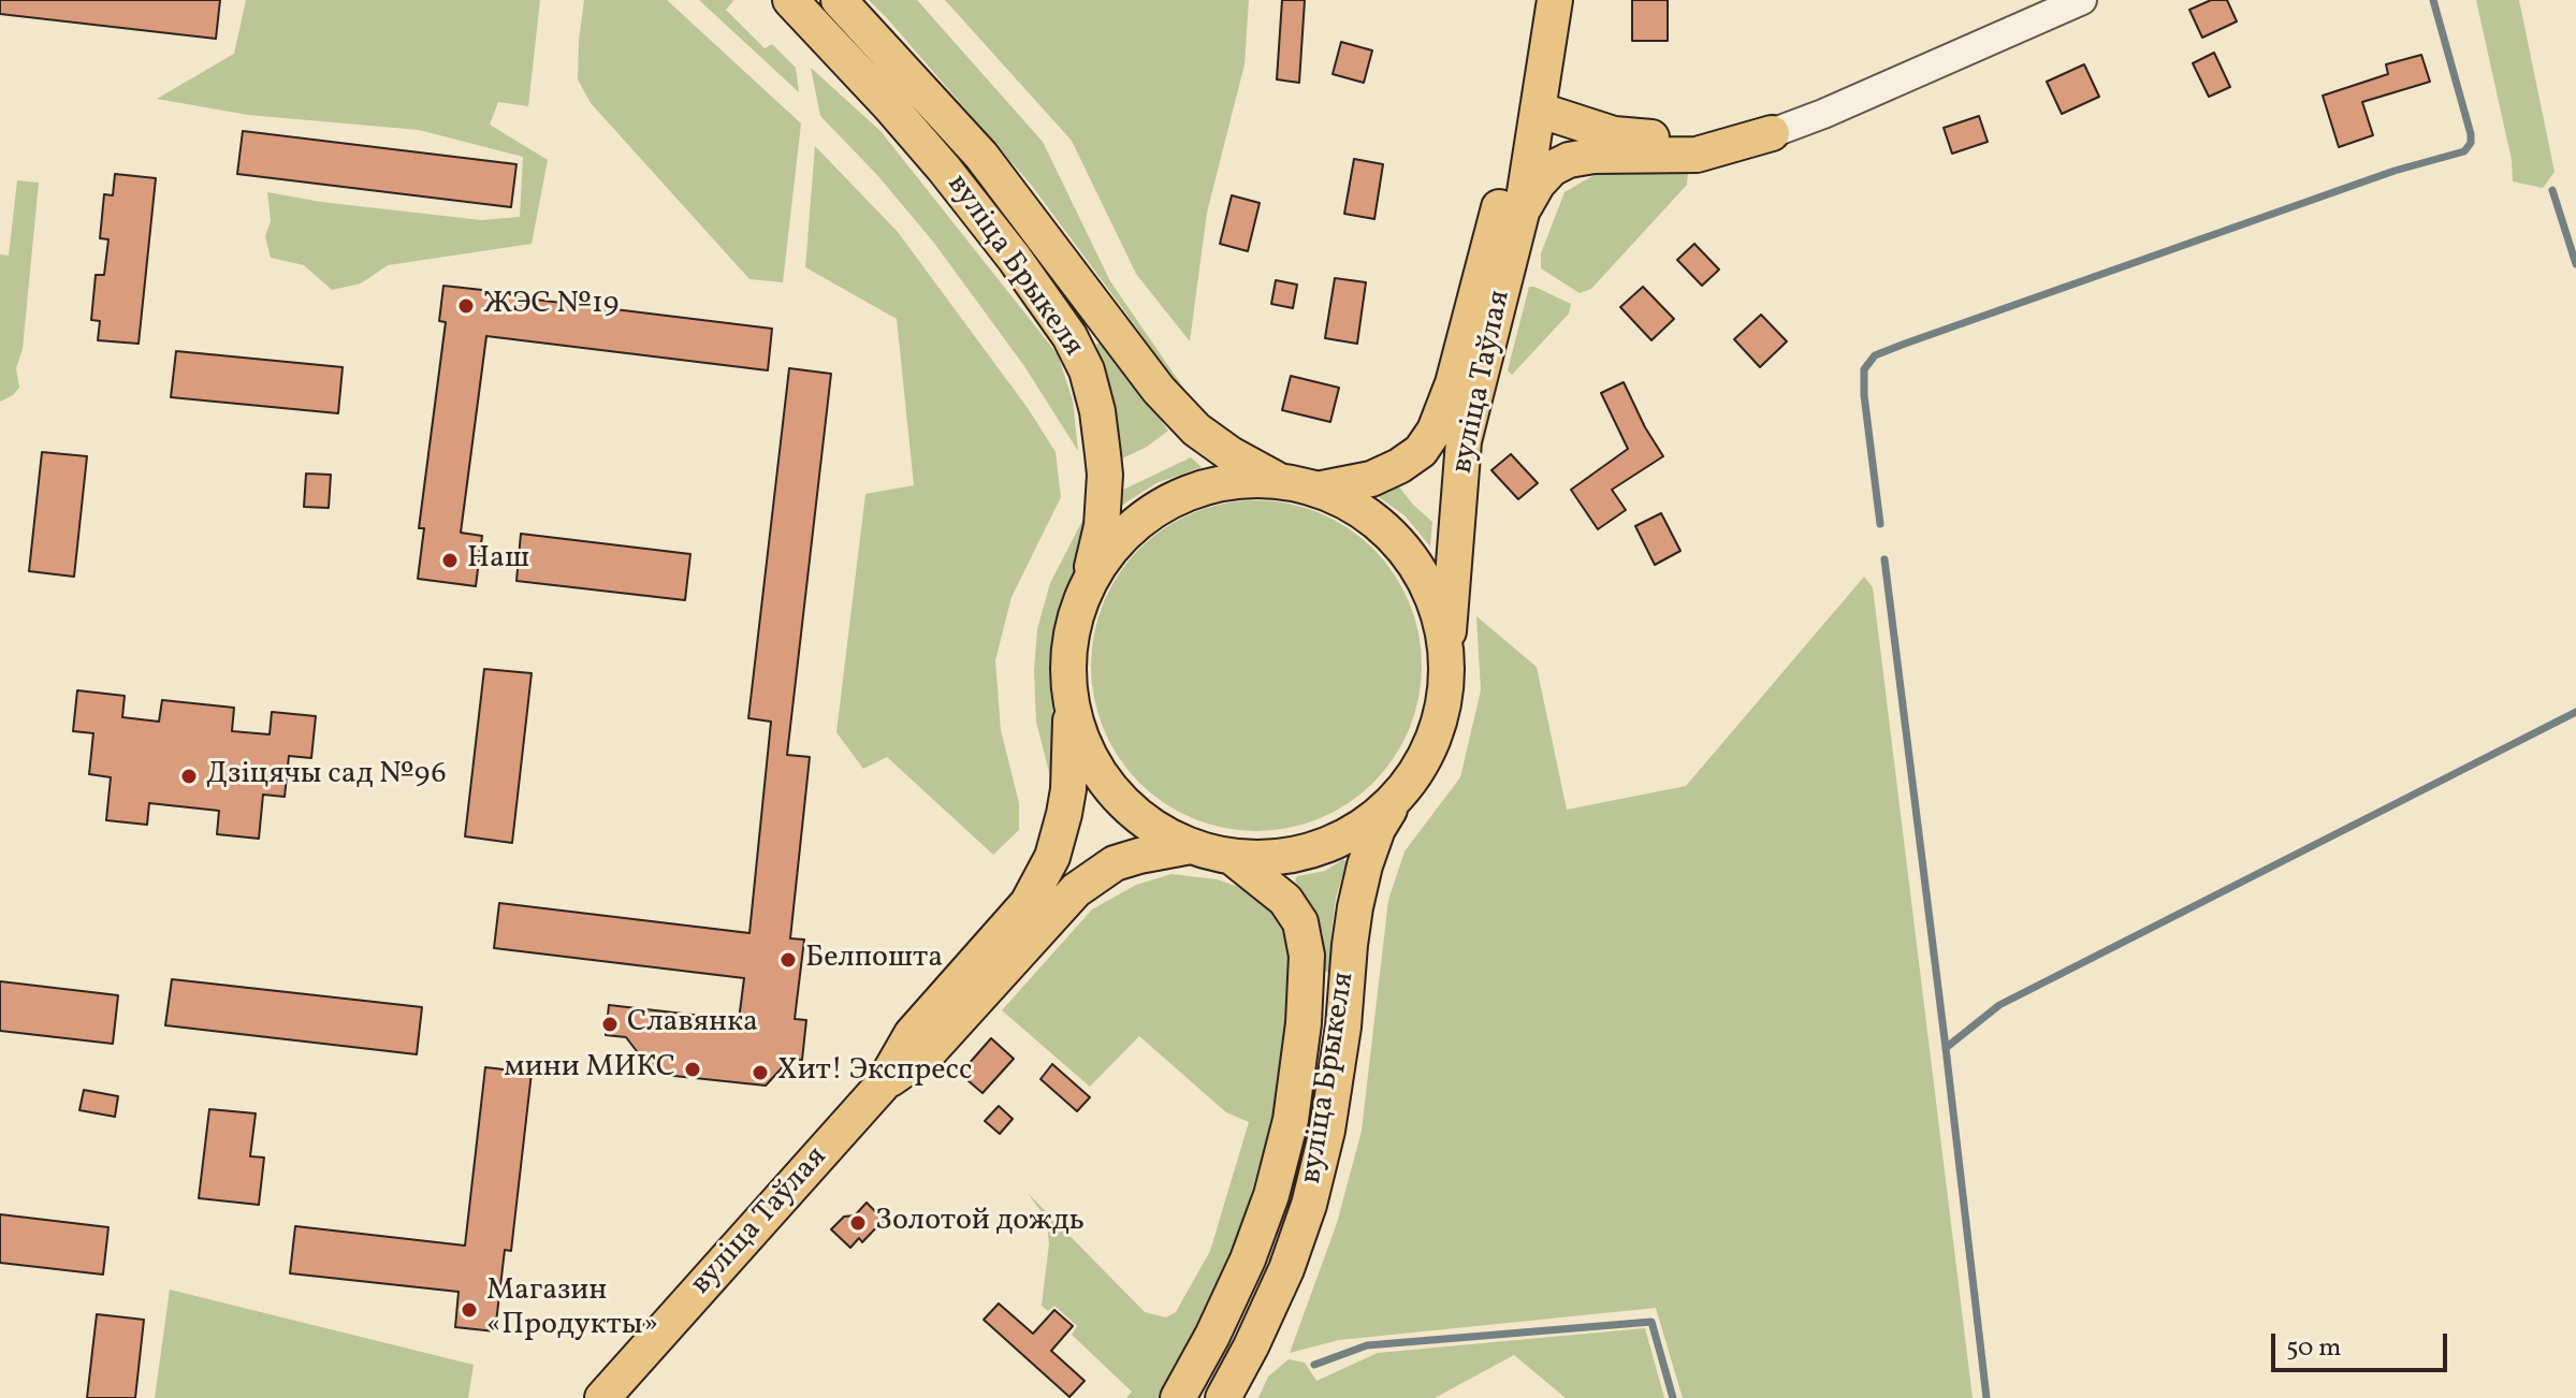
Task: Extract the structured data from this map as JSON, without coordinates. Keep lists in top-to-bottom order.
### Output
{
  "streets": {
    "main road": ["вуліца Брыкеля", "вуліца Таўлая"]
  },
  "places": [
    "ЖЭС №19",
    "Наш",
    "Дзіцячы сад №96",
    "Белпошта",
    "Славянка",
    "мини МИКС",
    "Хит! Экспресс",
    "Золотой дождь",
    "Магазин «Продукты»"
  ],
  "scale_bar": "50 m"
}
